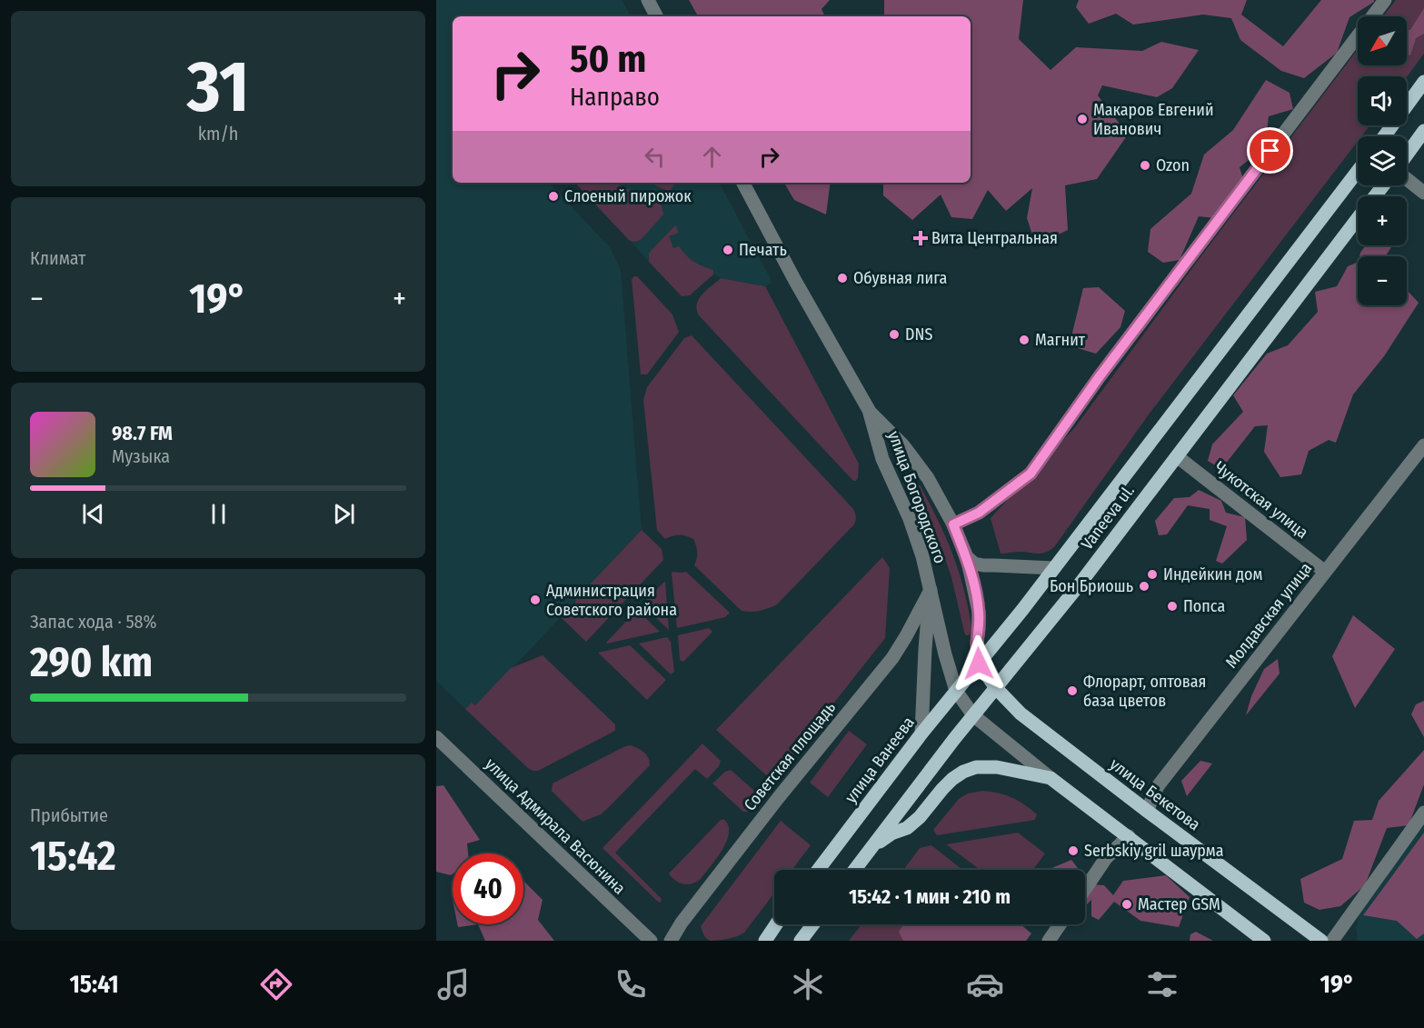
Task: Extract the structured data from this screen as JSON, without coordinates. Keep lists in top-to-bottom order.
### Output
{
  "streets": {
    "main road": ["Vaneeva ul.", "улица Ванеева", "улица Бекетова"],
    "street": [
      "улица Богородского",
      "Чукотская улица",
      "Молдавская улица",
      "Советская площадь",
      "улица Адмирала Васюнина"
    ]
  },
  "crossings": [
    ["улица Богородского", "Vaneeva ul."],
    ["улица Богородского", "Советская площадь"],
    ["улица Богородского", "улица Ванеева"],
    ["улица Богородского", "улица Бекетова"],
    ["Чукотская улица", "Vaneeva ul."],
    ["Чукотская улица", "Молдавская улица"],
    ["Vaneeva ul.", "улица Ванеева"],
    ["Vaneeva ul.", "улица Бекетова"],
    ["Молдавская улица", "улица Бекетова"],
    ["улица Ванеева", "улица Бекетова"]
  ],
  "places": {
    "other": [
      "Макаров Евгений Иванович",
      "Ozon",
      "Слоеный пирожок",
      "Печать",
      "Обувная лига",
      "DNS",
      "Магнит",
      "Индейкин дом",
      "Бон Бриошь",
      "Администрация Советского района",
      "Попса",
      "Флорарт, оптовая база цветов",
      "Serbskiy gril шаурма",
      "Мастер GSM"
    ],
    "health": ["Вита Центральная"]
  },
  "north": "bottom left",
  "page": {
    "tile": [
      ["31", "km/h"],
      "Климат",
      ["Запас хода · 58%", "290 km"],
      ["Прибытие", "15:42"]
    ],
    "map_buttons": ["+", "−"],
    "turn": ["50 m", "Направо"],
    "heat": ["−", "19°", "+"],
    "song": ["98.7 FM", "Музыка"],
    "limit": "40",
    "trip": "15:42 · 1 мин · 210 m",
    "tabs": ["15:41", "19°"]
  }
}
